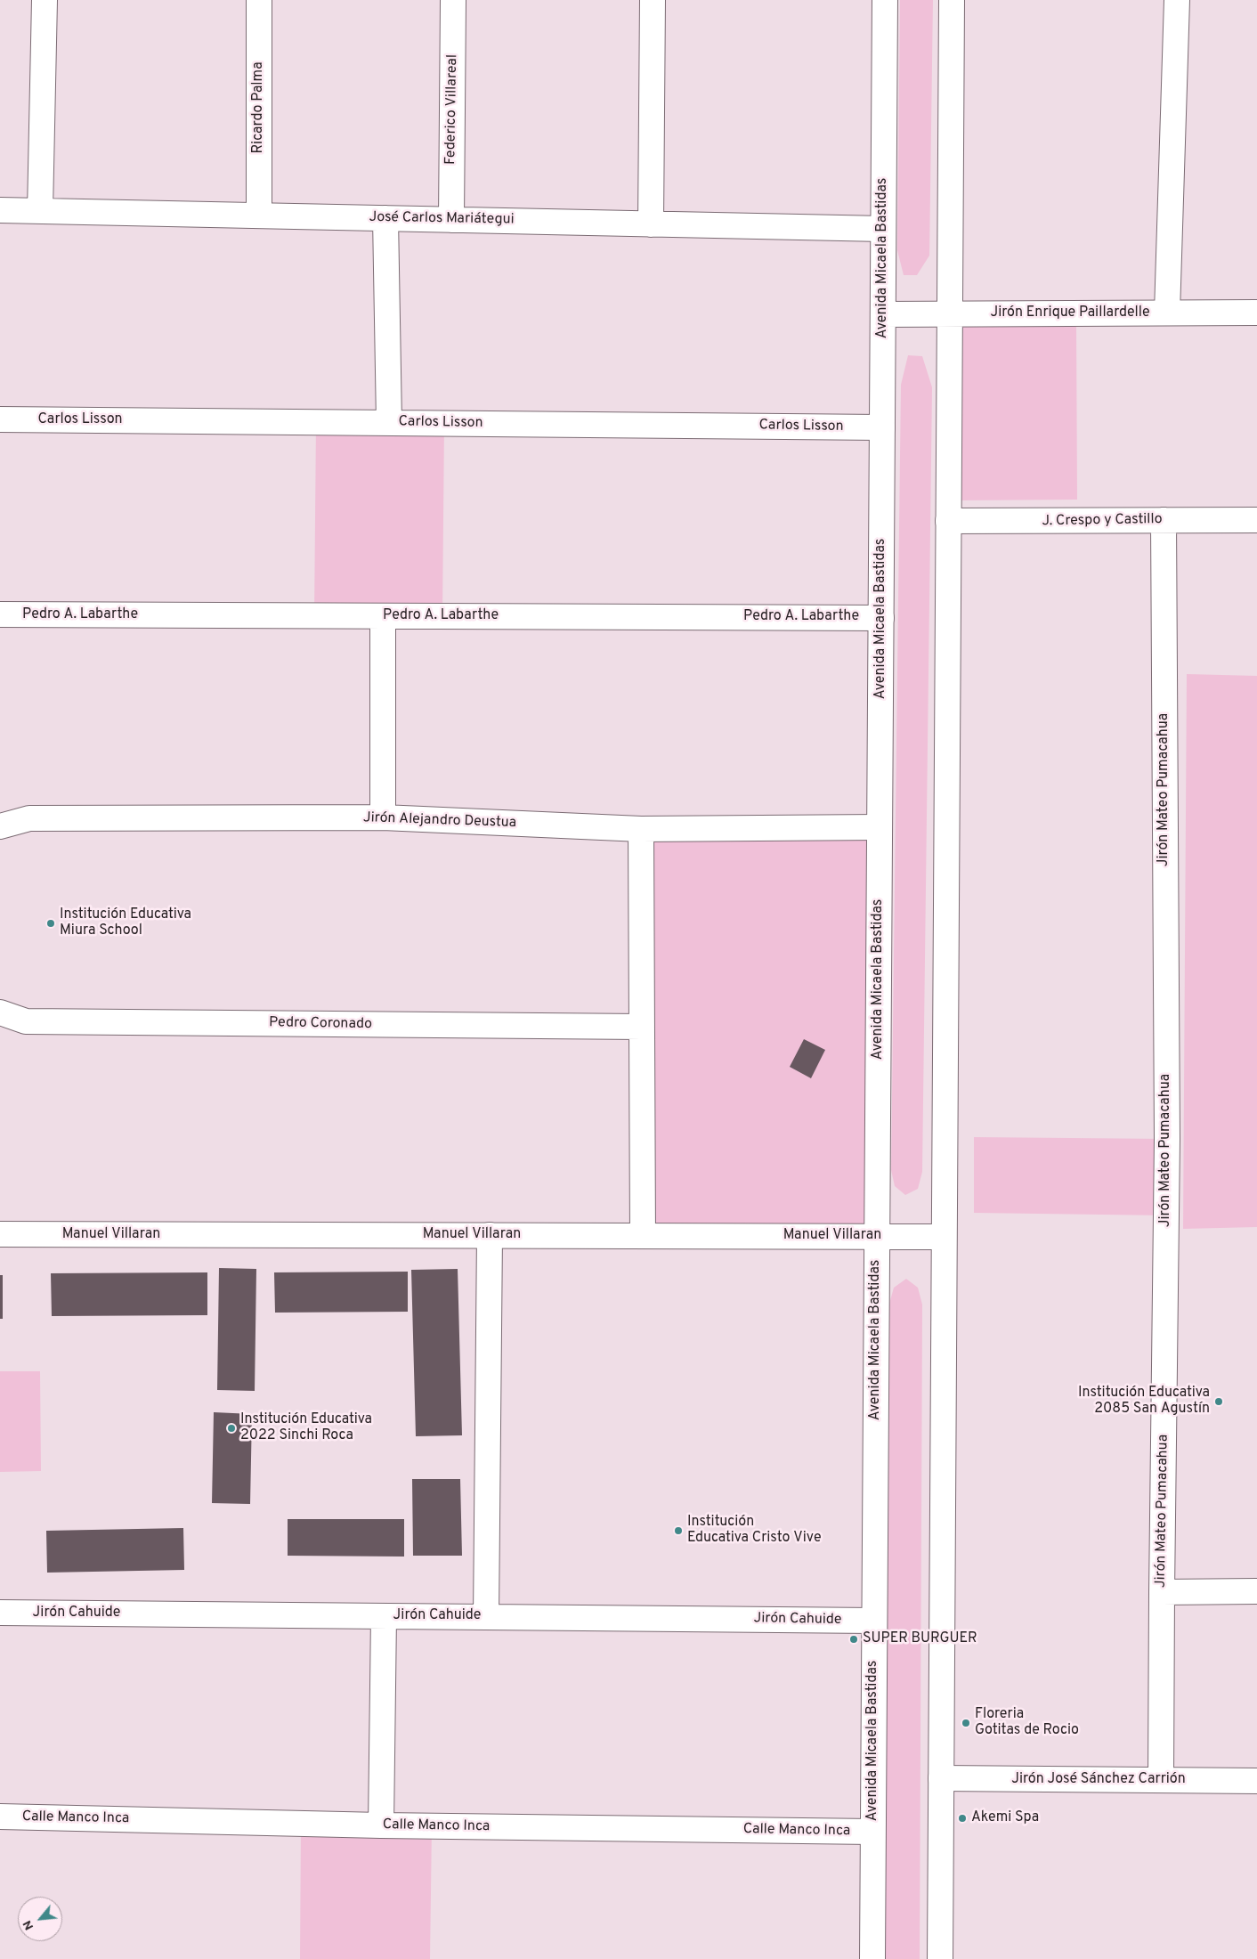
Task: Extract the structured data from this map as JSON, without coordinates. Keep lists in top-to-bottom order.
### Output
{
  "streets": {
    "street": [
      "Ricardo Palma",
      "Federico Villareal",
      "José Carlos Mariátegui",
      "Avenida Micaela Bastidas",
      "Jirón Enrique Paillardelle",
      "Carlos Lisson",
      "J. Crespo y Castillo",
      "Pedro A. Labarthe",
      "Jirón Mateo Pumacahua",
      "Jirón Alejandro Deustua",
      "Pedro Coronado",
      "Manuel Villaran",
      "Jirón Cahuide",
      "Jirón José Sánchez Carrión",
      "Calle Manco Inca"
    ]
  },
  "crossings": [
    ["Ricardo Palma", "José Carlos Mariátegui"],
    ["Federico Villareal", "José Carlos Mariátegui"],
    ["José Carlos Mariátegui", "Avenida Micaela Bastidas"],
    ["Avenida Micaela Bastidas", "Jirón Enrique Paillardelle"],
    ["Avenida Micaela Bastidas", "Carlos Lisson"],
    ["Avenida Micaela Bastidas", "Pedro A. Labarthe"],
    ["Avenida Micaela Bastidas", "Jirón Alejandro Deustua"],
    ["Avenida Micaela Bastidas", "Manuel Villaran"],
    ["Avenida Micaela Bastidas", "Jirón Cahuide"],
    ["Avenida Micaela Bastidas", "Calle Manco Inca"],
    ["J. Crespo y Castillo", "Jirón Mateo Pumacahua"],
    ["Jirón Mateo Pumacahua", "Jirón José Sánchez Carrión"]
  ],
  "places": [
    "Institución Educativa Miura School",
    "Institución Educativa 2085 San Agustín",
    "Institución Educativa 2022 Sinchi Roca",
    "Institución Educativa Cristo Vive",
    "SUPER BURGUER",
    "Floreria Gotitas de Rocio",
    "Akemi Spa"
  ],
  "north": "bottom left"
}
